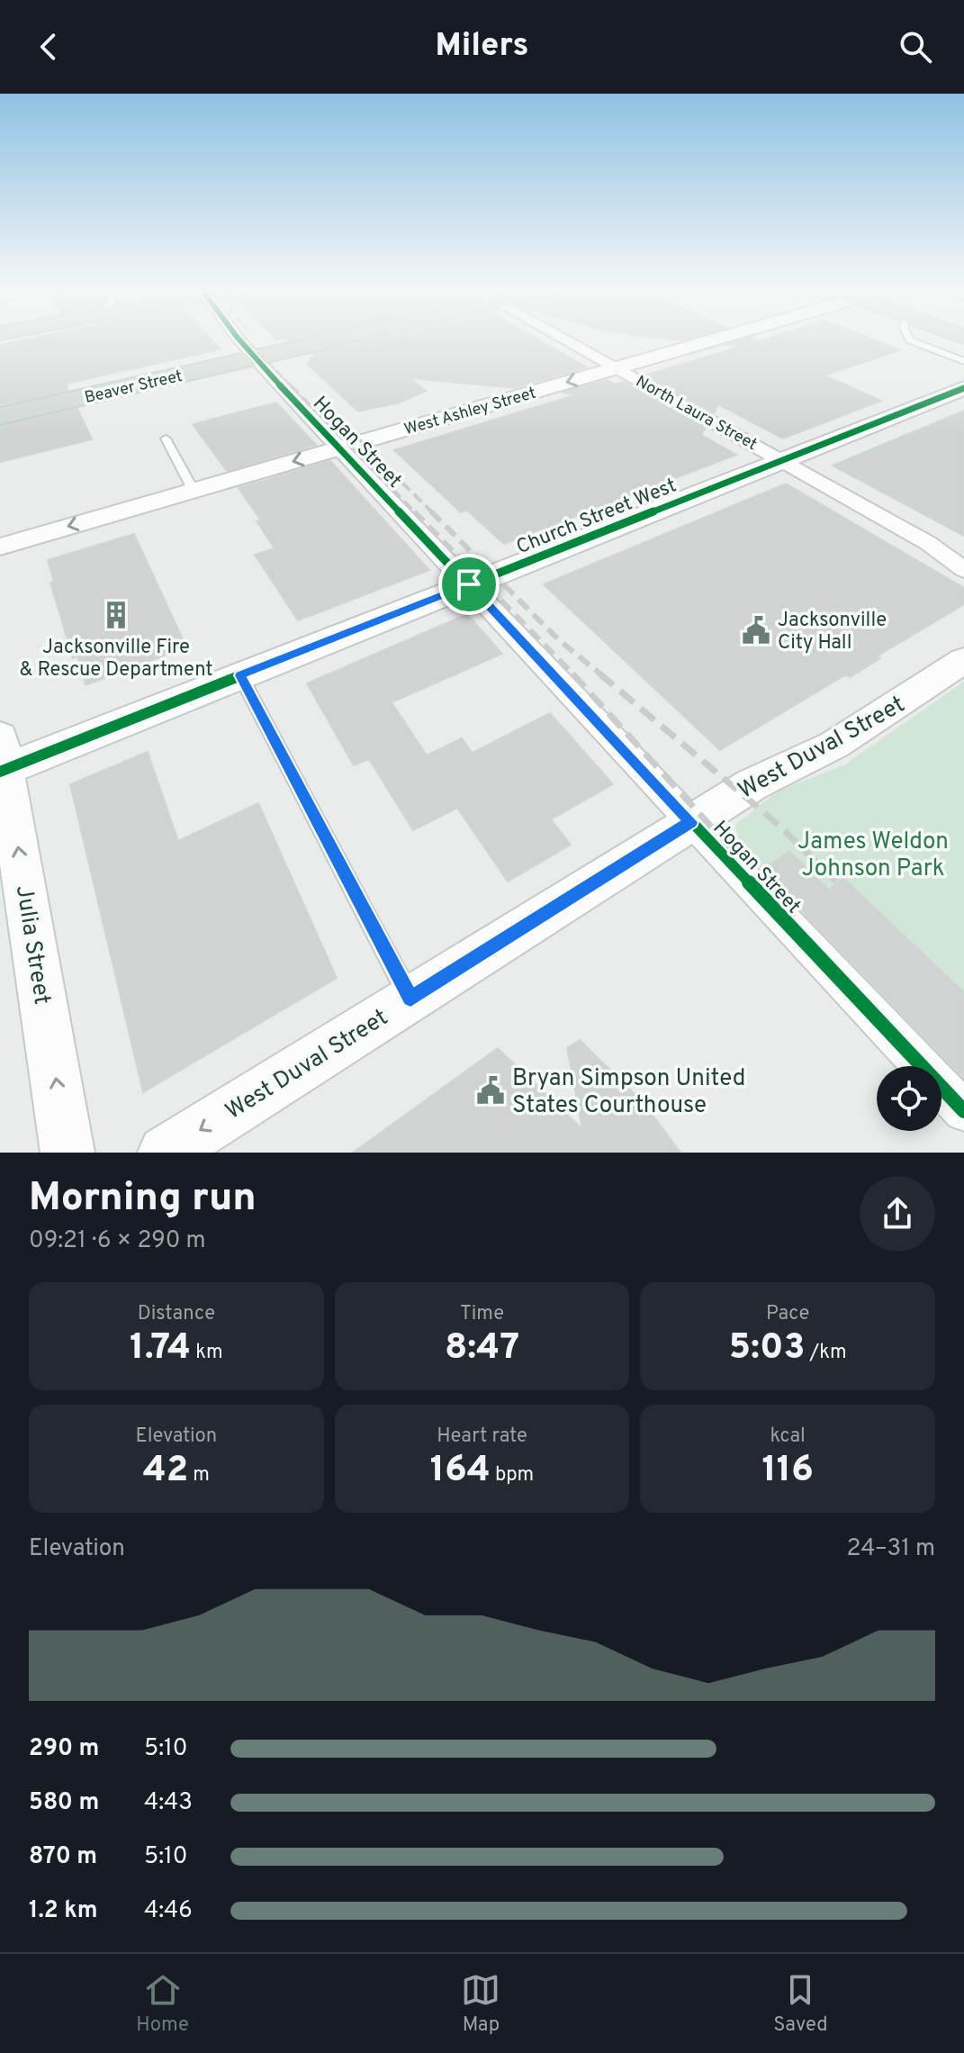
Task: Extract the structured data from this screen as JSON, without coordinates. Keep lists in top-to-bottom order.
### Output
{
  "streets": {
    "main road": ["Beaver Street"],
    "street": [
      "West Ashley Street",
      "North Laura Street",
      "Hogan Street",
      "Church Street West",
      "West Duval Street",
      "Julia Street"
    ]
  },
  "crossings": [
    ["Beaver Street", "Hogan Street"],
    ["West Ashley Street", "North Laura Street"],
    ["West Ashley Street", "Hogan Street"],
    ["North Laura Street", "Church Street West"],
    ["Hogan Street", "Church Street West"],
    ["Hogan Street", "West Duval Street"],
    ["Church Street West", "Julia Street"]
  ],
  "one_way": ["West Ashley Street", "Julia Street"],
  "parks": ["James Weldon Johnson Park"],
  "places": {
    "building": ["Jacksonville Fire & Rescue Department"],
    "public building": ["Jacksonville City Hall", "Bryan Simpson United States Courthouse"]
  },
  "page": {
    "header": "Milers",
    "heading": ["Morning run", "09:21 · 6 × 290 m"],
    "stats": [
      ["Distance", "1.74 km"],
      ["Time", "8:47"],
      ["Pace", "5:03 /km"],
      ["Elevation", "42 m"],
      ["Heart rate", "164 bpm"],
      ["kcal", "116"]
    ],
    "chart": ["Elevation", "24–31 m"],
    "list": [
      {
        "name": "290 m",
        "note": "5:10"
      },
      {
        "name": "580 m",
        "note": "4:43"
      },
      {
        "name": "870 m",
        "note": "5:10"
      },
      {
        "name": "1.2 km",
        "note": "4:46"
      }
    ],
    "tabs": ["Home", "Map", "Saved"]
  }
}
